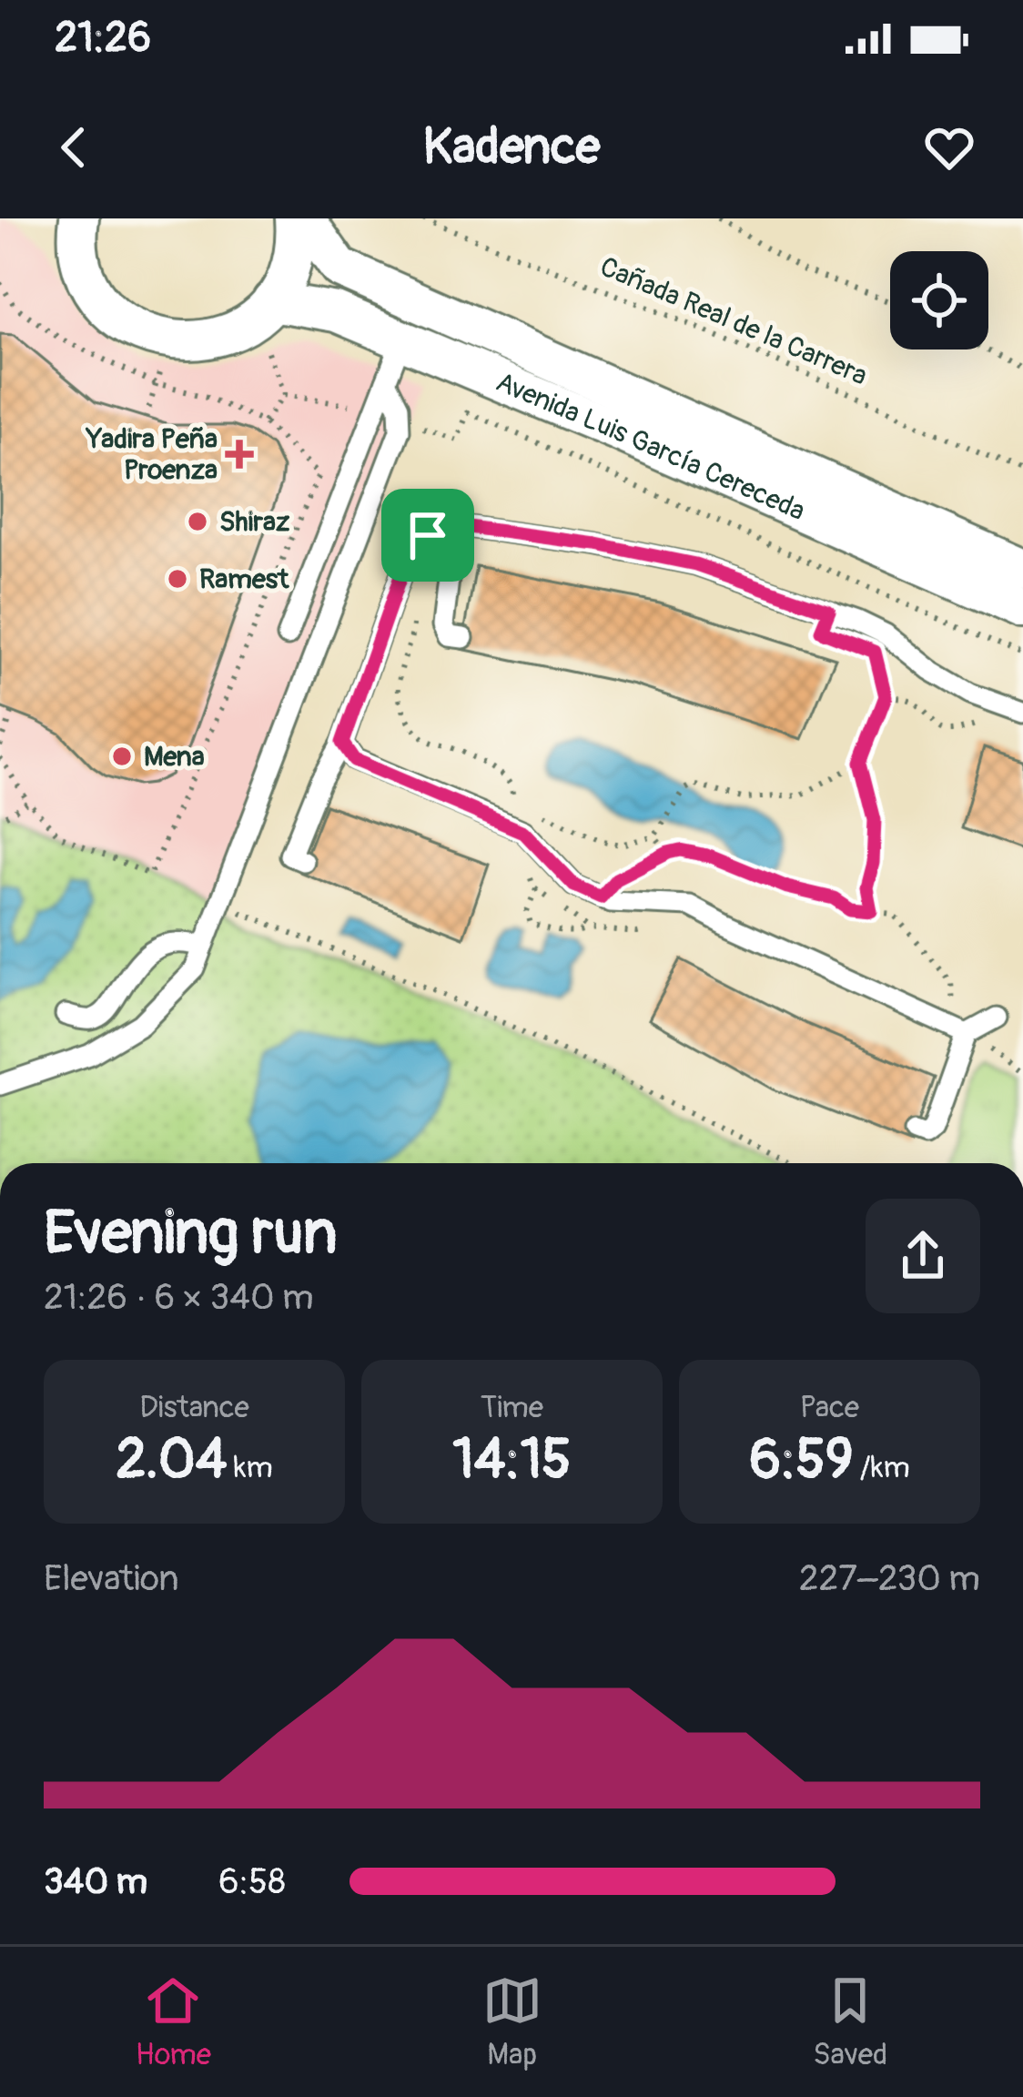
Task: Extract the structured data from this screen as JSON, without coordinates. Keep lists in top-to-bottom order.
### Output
{
  "streets": {
    "street": ["Avenida Luis García Cereceda"],
    "path": ["Cañada Real de la Carrera"]
  },
  "places": {
    "health": ["Yadira Peña Proenza"],
    "other": ["Shiraz", "Ramest", "Mena"]
  },
  "page": {
    "status": "21:26",
    "header": "Kadence",
    "heading": ["Evening run", "21:26 · 6 × 340 m"],
    "stats": [
      ["Distance", "2.04 km"],
      ["Time", "14:15"],
      ["Pace", "6:59 /km"]
    ],
    "chart": ["Elevation", "227–230 m"],
    "list": [
      {
        "name": "340 m",
        "note": "6:58"
      }
    ],
    "tabs": ["Home", "Map", "Saved"]
  }
}
